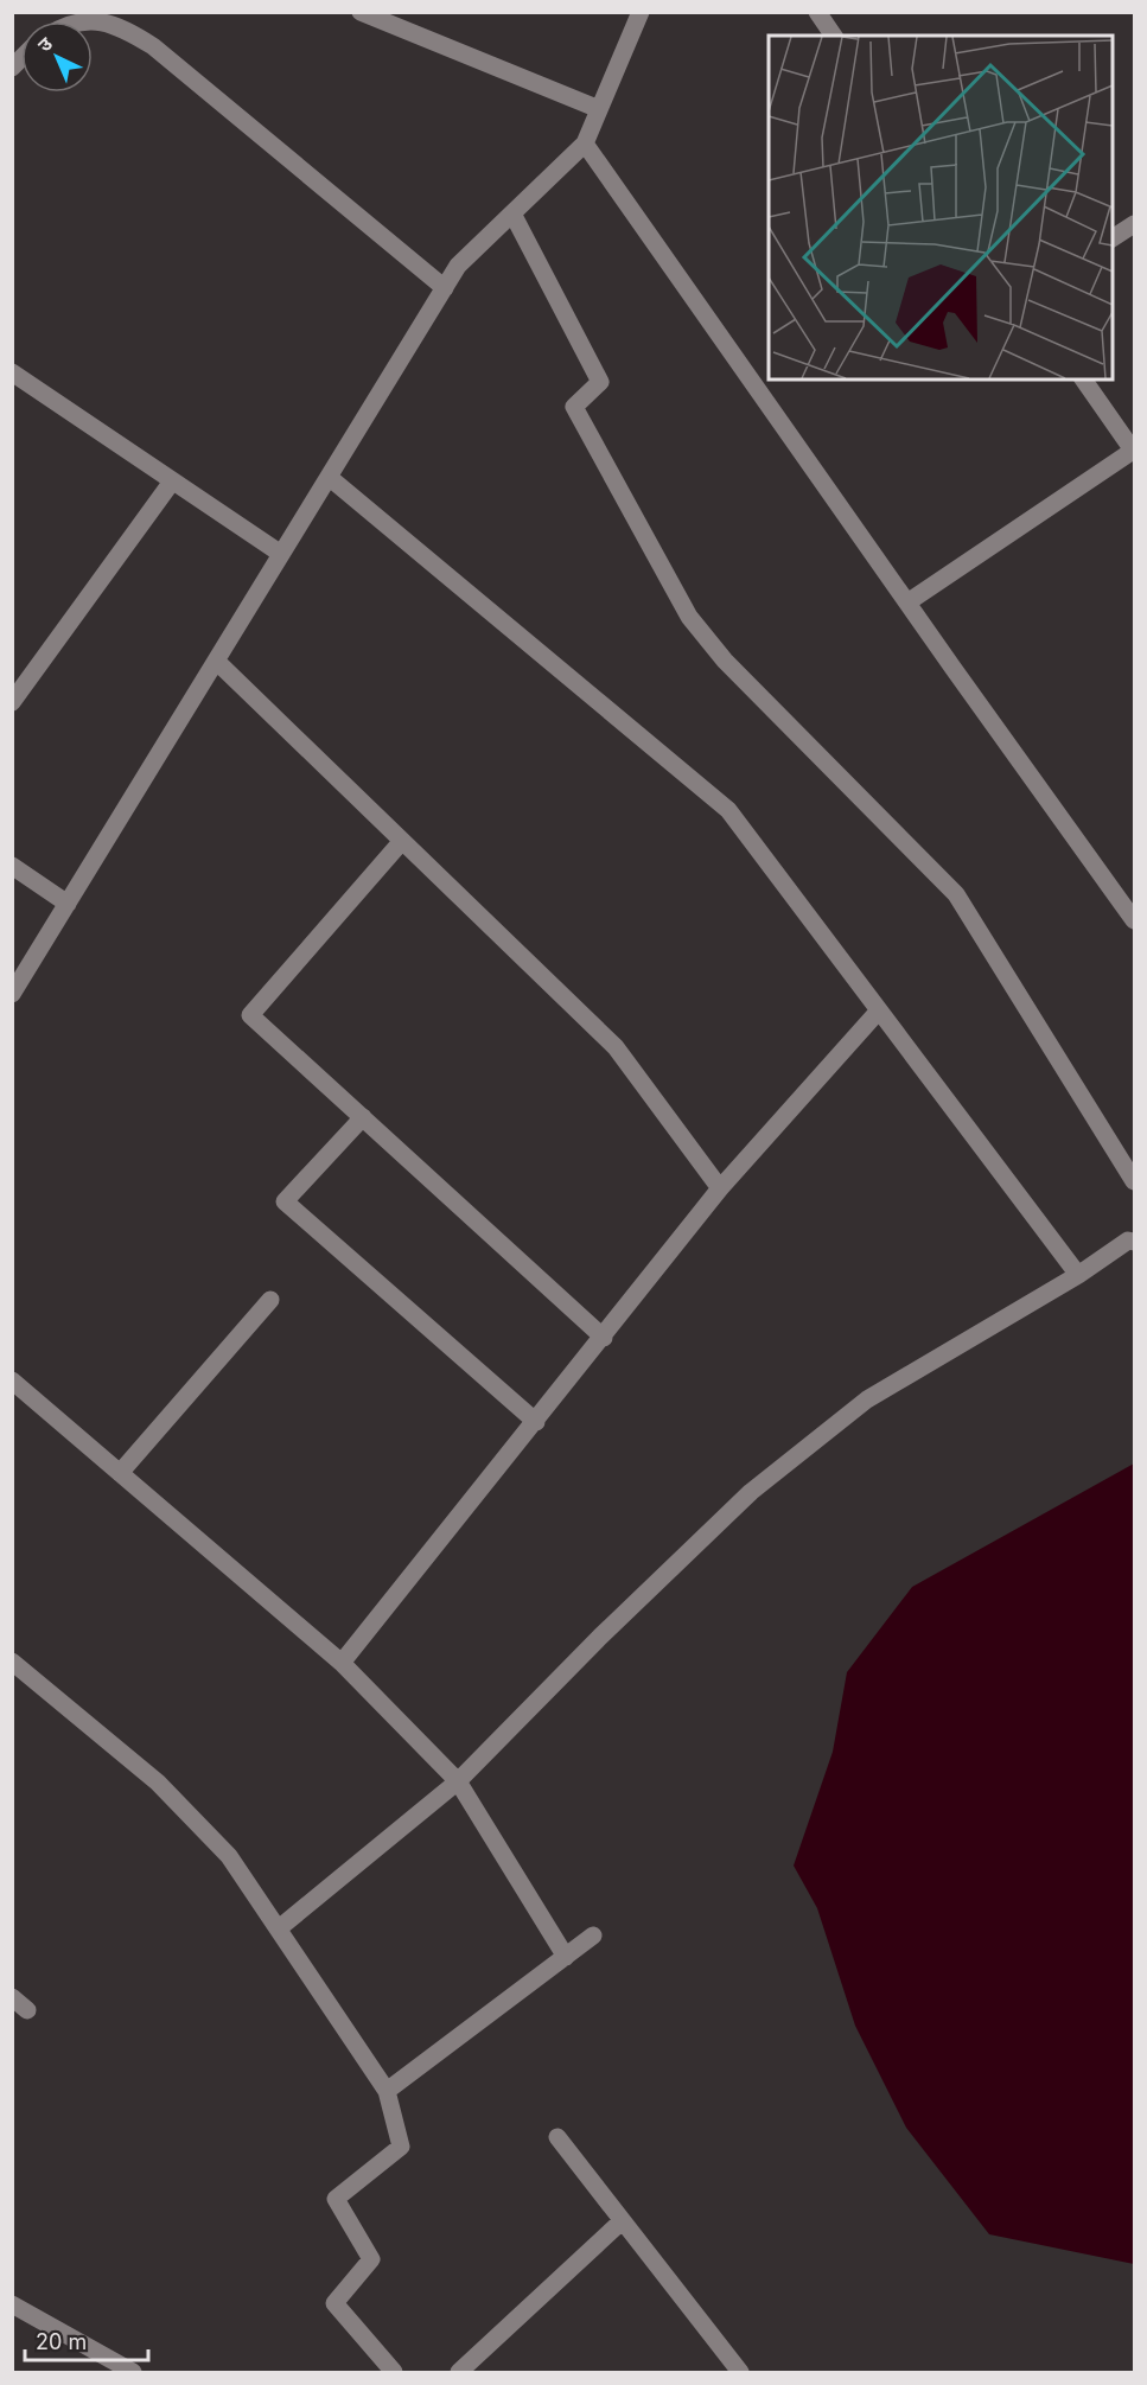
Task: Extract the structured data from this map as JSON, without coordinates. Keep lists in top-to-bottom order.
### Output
{
  "scale_bar": "20 m",
  "north": "top left"
}
